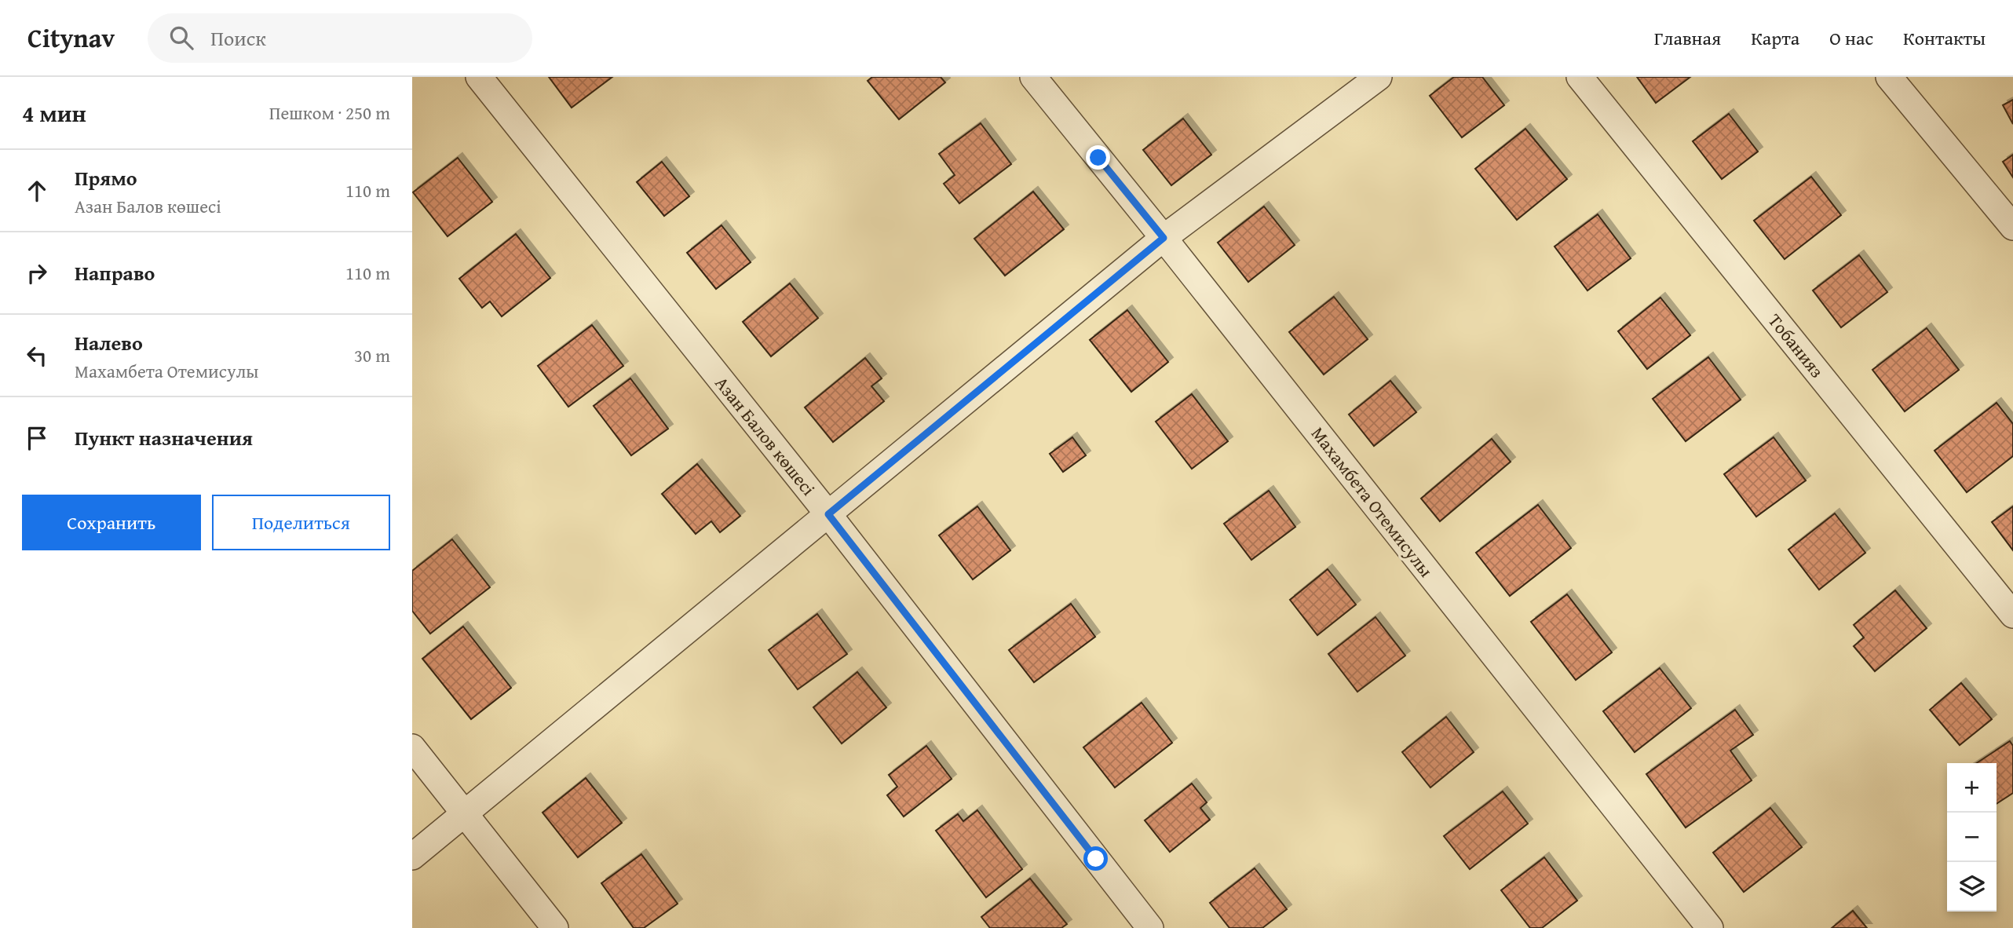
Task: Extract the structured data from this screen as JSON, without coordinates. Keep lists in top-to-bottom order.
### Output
{
  "streets": {
    "street": ["Тобанияз", "Азан Балов көшесі", "Махамбета Отемисулы"]
  },
  "page": {
    "header": "Citynav",
    "search": "Поиск",
    "nav": [
      "Главная",
      "Карта",
      "О нас",
      "Контакты"
    ],
    "heading": ["4 мин", "Пешком · 250 m"],
    "list": [
      ["Прямо", "Азан Балов көшесі", "110 m"],
      ["Направо", "110 m"],
      ["Налево", "Махамбета Отемисулы", "30 m"],
      "Пункт назначения"
    ],
    "buttons": ["Сохранить", "Поделиться"],
    "map_buttons": ["+", "−"]
  }
}
